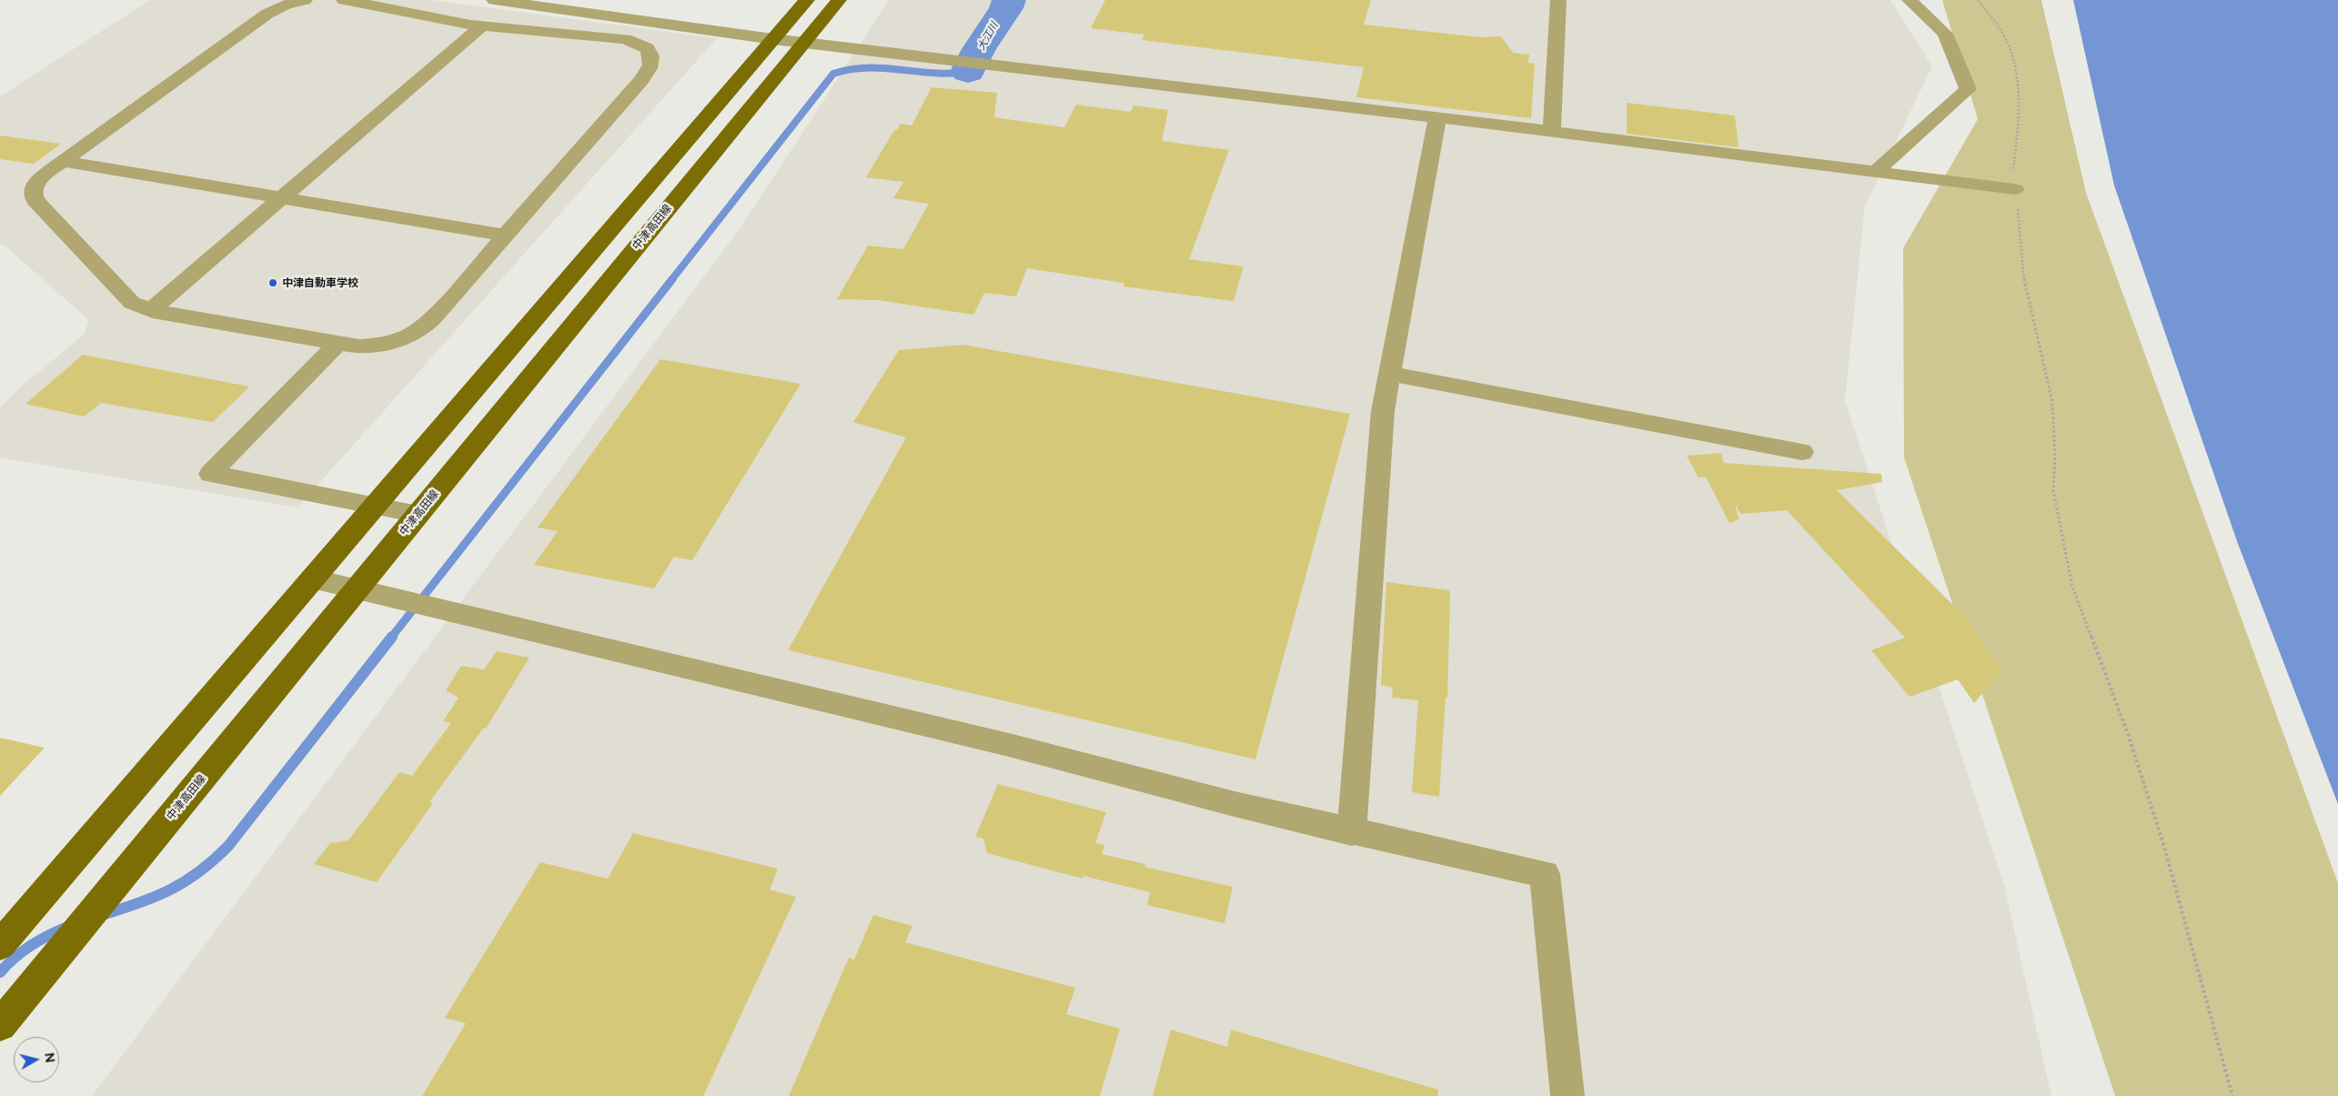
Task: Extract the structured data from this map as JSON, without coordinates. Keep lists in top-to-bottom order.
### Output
{
  "streets": {
    "main road": ["中津高田線"]
  },
  "water": ["大江川"],
  "places": ["中津自動車学校"],
  "north": "right"
}
